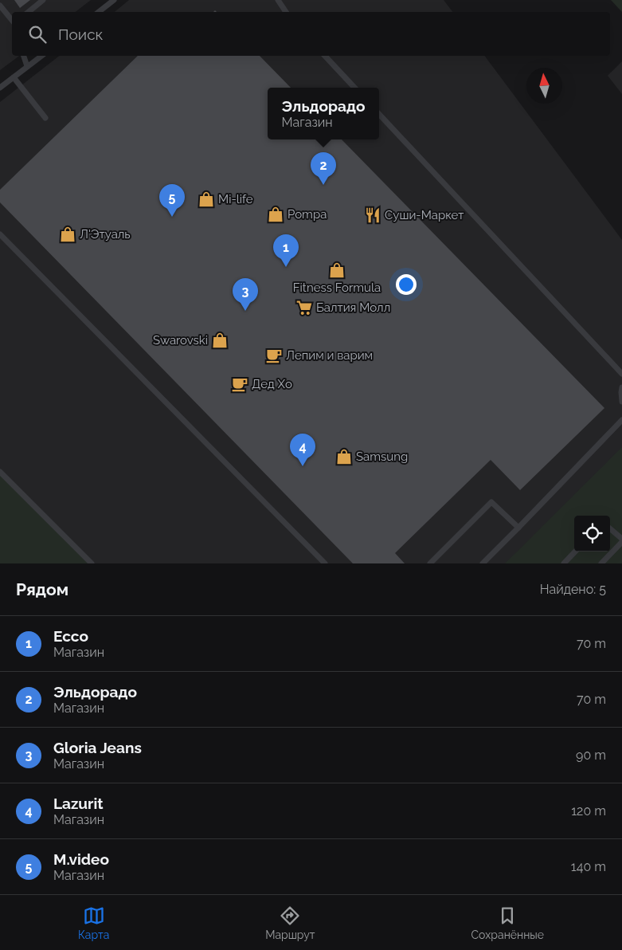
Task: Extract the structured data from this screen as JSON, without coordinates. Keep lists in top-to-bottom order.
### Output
{
  "places": {
    "shop": [
      "Mi-life",
      "Pompa",
      "Л'Этуаль",
      "Fitness Formula",
      "Swarovski",
      "Samsung"
    ],
    "restaurant": ["Суши-Маркет"],
    "supermarket": ["Балтия Молл"],
    "cafe": ["Лепим и варим", "Дед Хо"]
  },
  "north": "top",
  "page": {
    "search": "Поиск",
    "popup": ["Эльдорадо", "Магазин"],
    "pins": [
      "2",
      "5",
      "1",
      "3",
      "4"
    ],
    "heading": ["Рядом", "Найдено: 5"],
    "list": [
      {
        "mark": "1",
        "name": "Ecco",
        "note": "Магазин",
        "value": "70 m"
      },
      {
        "mark": "2",
        "name": "Эльдорадо",
        "note": "Магазин",
        "value": "70 m"
      },
      {
        "mark": "3",
        "name": "Gloria Jeans",
        "note": "Магазин",
        "value": "90 m"
      },
      {
        "mark": "4",
        "name": "Lazurit",
        "note": "Магазин",
        "value": "120 m"
      },
      {
        "mark": "5",
        "name": "M.video",
        "note": "Магазин",
        "value": "140 m"
      }
    ],
    "nav": ["Карта", "Маршрут", "Сохранённые"]
  }
}
